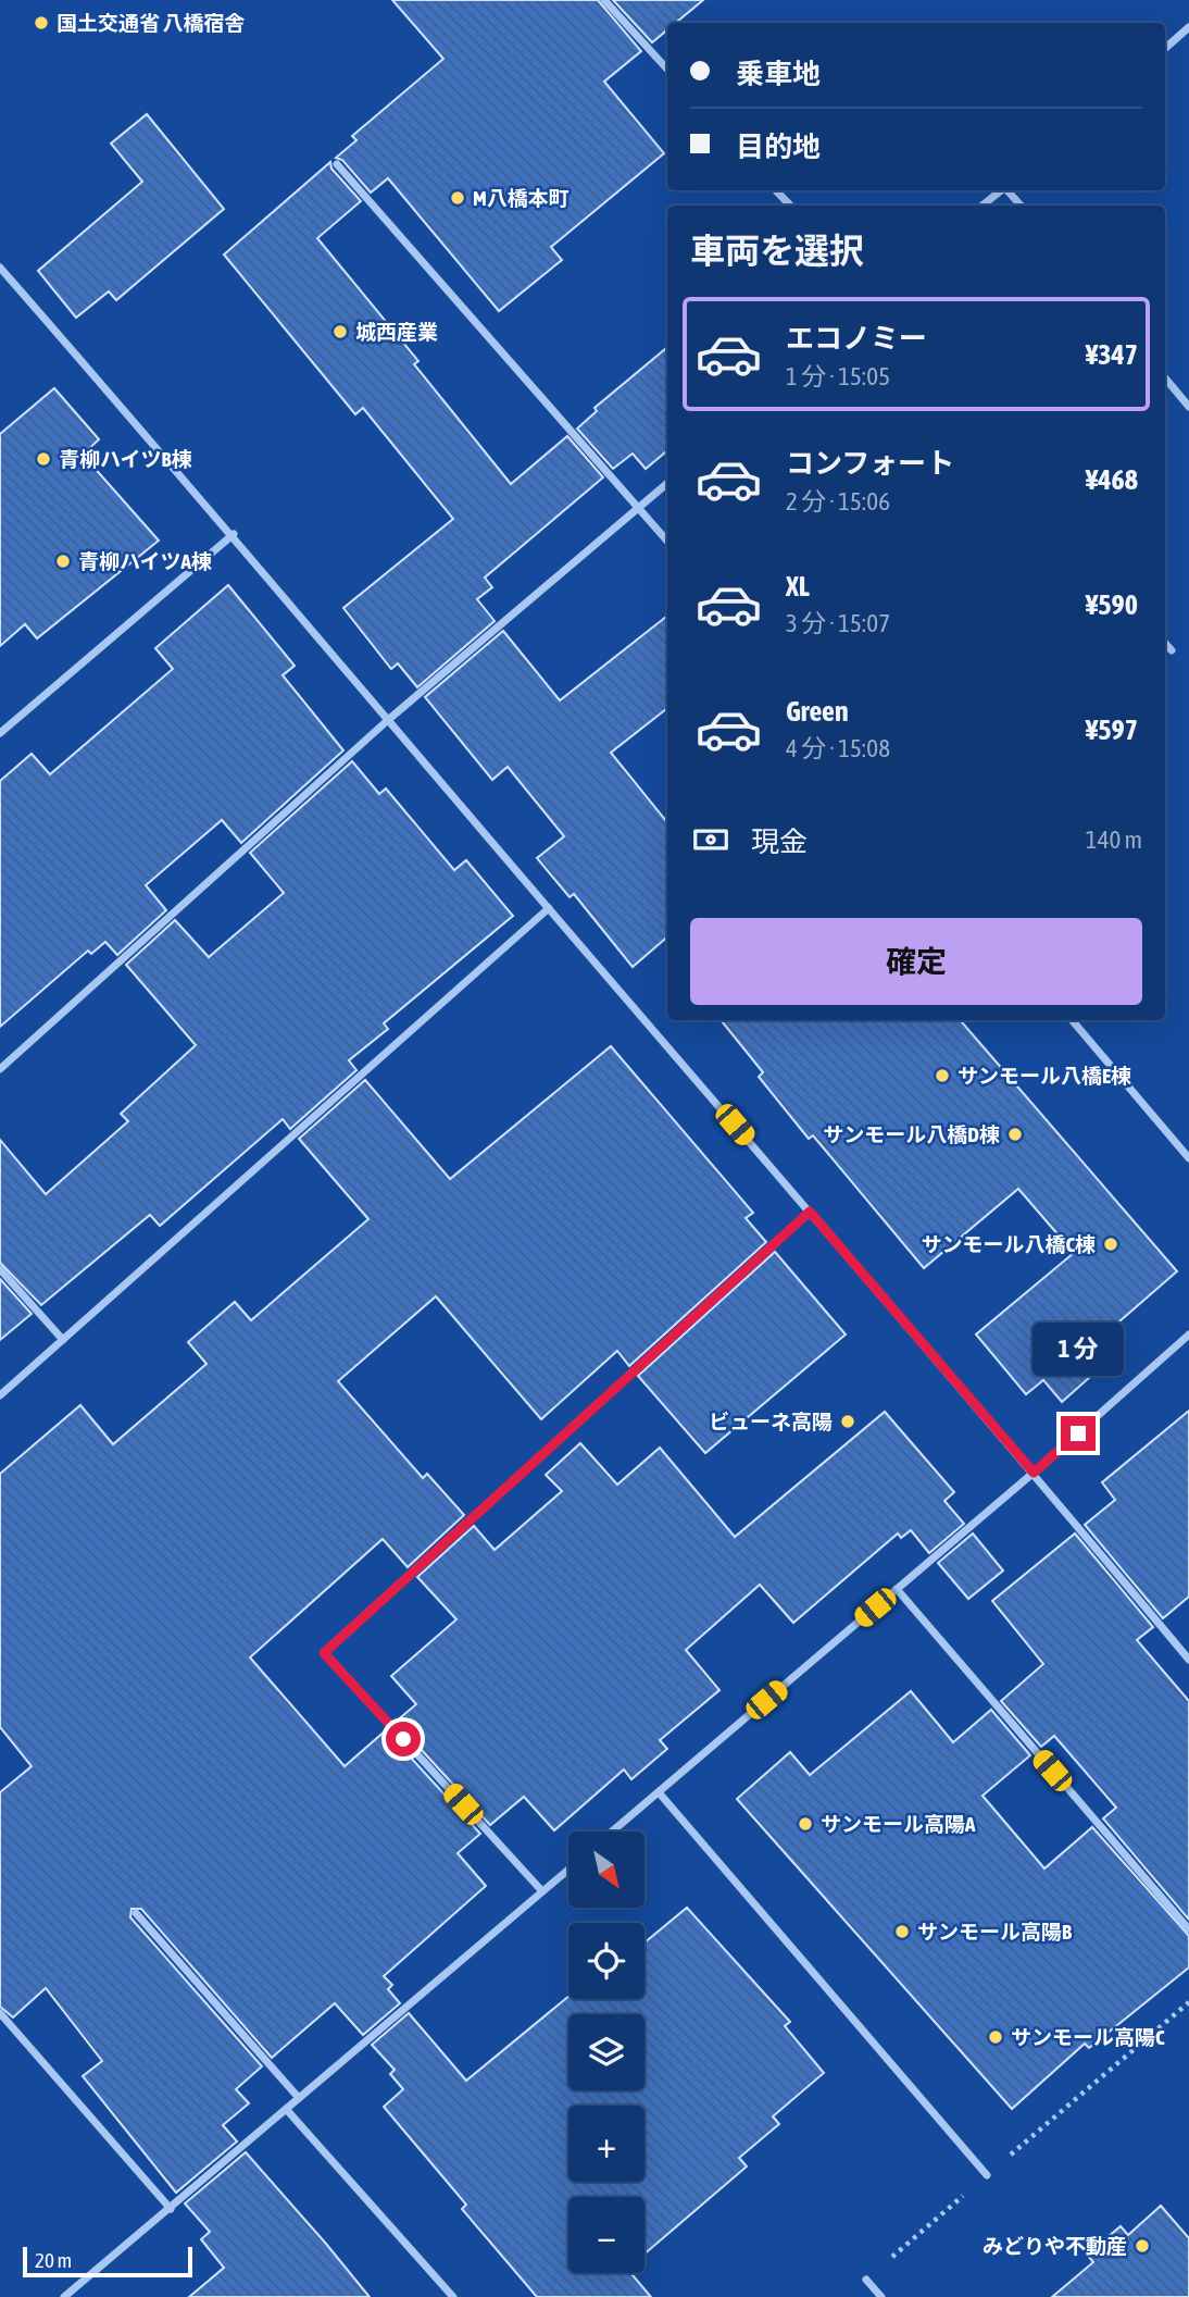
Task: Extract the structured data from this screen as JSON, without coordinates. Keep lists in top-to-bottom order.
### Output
{
  "places": [
    "国土交通省 八橋宿舎",
    "M八橋本町",
    "城西産業",
    "青柳ハイツB棟",
    "青柳ハイツA棟",
    "サンモール八橋E棟",
    "サンモール八橋D棟",
    "サンモール八橋C棟",
    "ビューネ高陽",
    "サンモール高陽A",
    "サンモール高陽B",
    "サンモール高陽C",
    "みどりや不動産"
  ],
  "scale_bar": "20 m",
  "north": "bottom right",
  "page": {
    "banner": ["乗車地", "目的地"],
    "heading": "車両を選択",
    "list": [
      {
        "name": "エコノミー",
        "note": "1 分 · 15:05",
        "value": "¥347"
      },
      {
        "name": "コンフォート",
        "note": "2 分 · 15:06",
        "value": "¥468"
      },
      {
        "name": "XL",
        "note": "3 分 · 15:07",
        "value": "¥590"
      },
      {
        "name": "Green",
        "note": "4 分 · 15:08",
        "value": "¥597"
      }
    ],
    "pay": ["現金", "140 m"],
    "buttons": "確定",
    "bubble": "1 分",
    "map_buttons": ["+", "−"],
    "scale": "20 m"
  }
}
